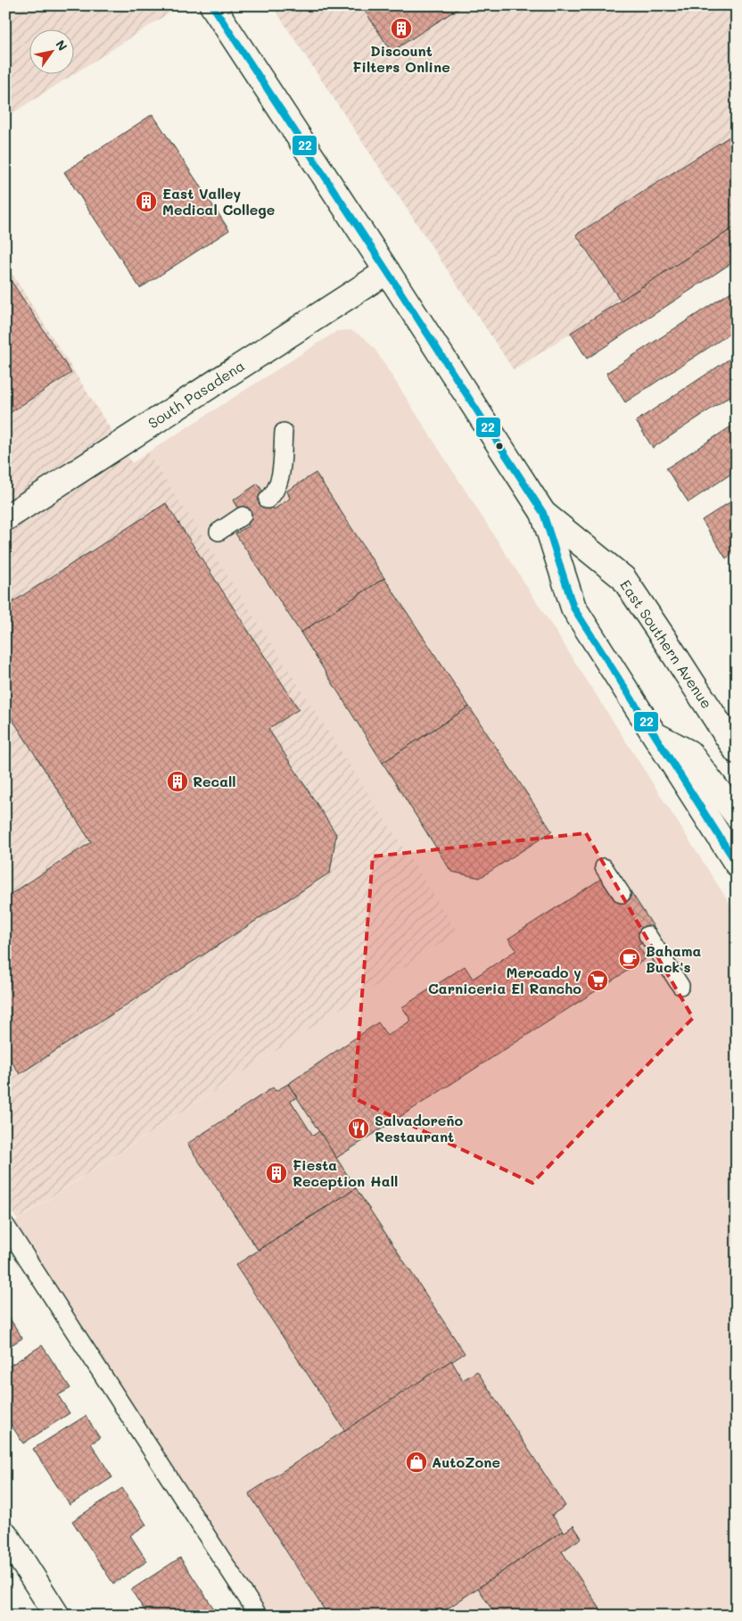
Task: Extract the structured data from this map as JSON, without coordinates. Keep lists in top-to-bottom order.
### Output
{
  "streets": {
    "main road": ["South Pasadena", "East Southern Avenue"]
  },
  "crossings": [
    ["South Pasadena", "East Southern Avenue"]
  ],
  "places": {
    "building": [
      "Discount Filters Online",
      "East Valley Medical College",
      "Recall",
      "Fiesta Reception Hall"
    ],
    "cafe": ["Bahama Buck's"],
    "supermarket": ["Mercado y Carniceria El Rancho"],
    "restaurant": ["Salvadoreño Restaurant"],
    "shop": ["AutoZone"]
  },
  "lines": ["transit line 22"],
  "north": "top right"
}
